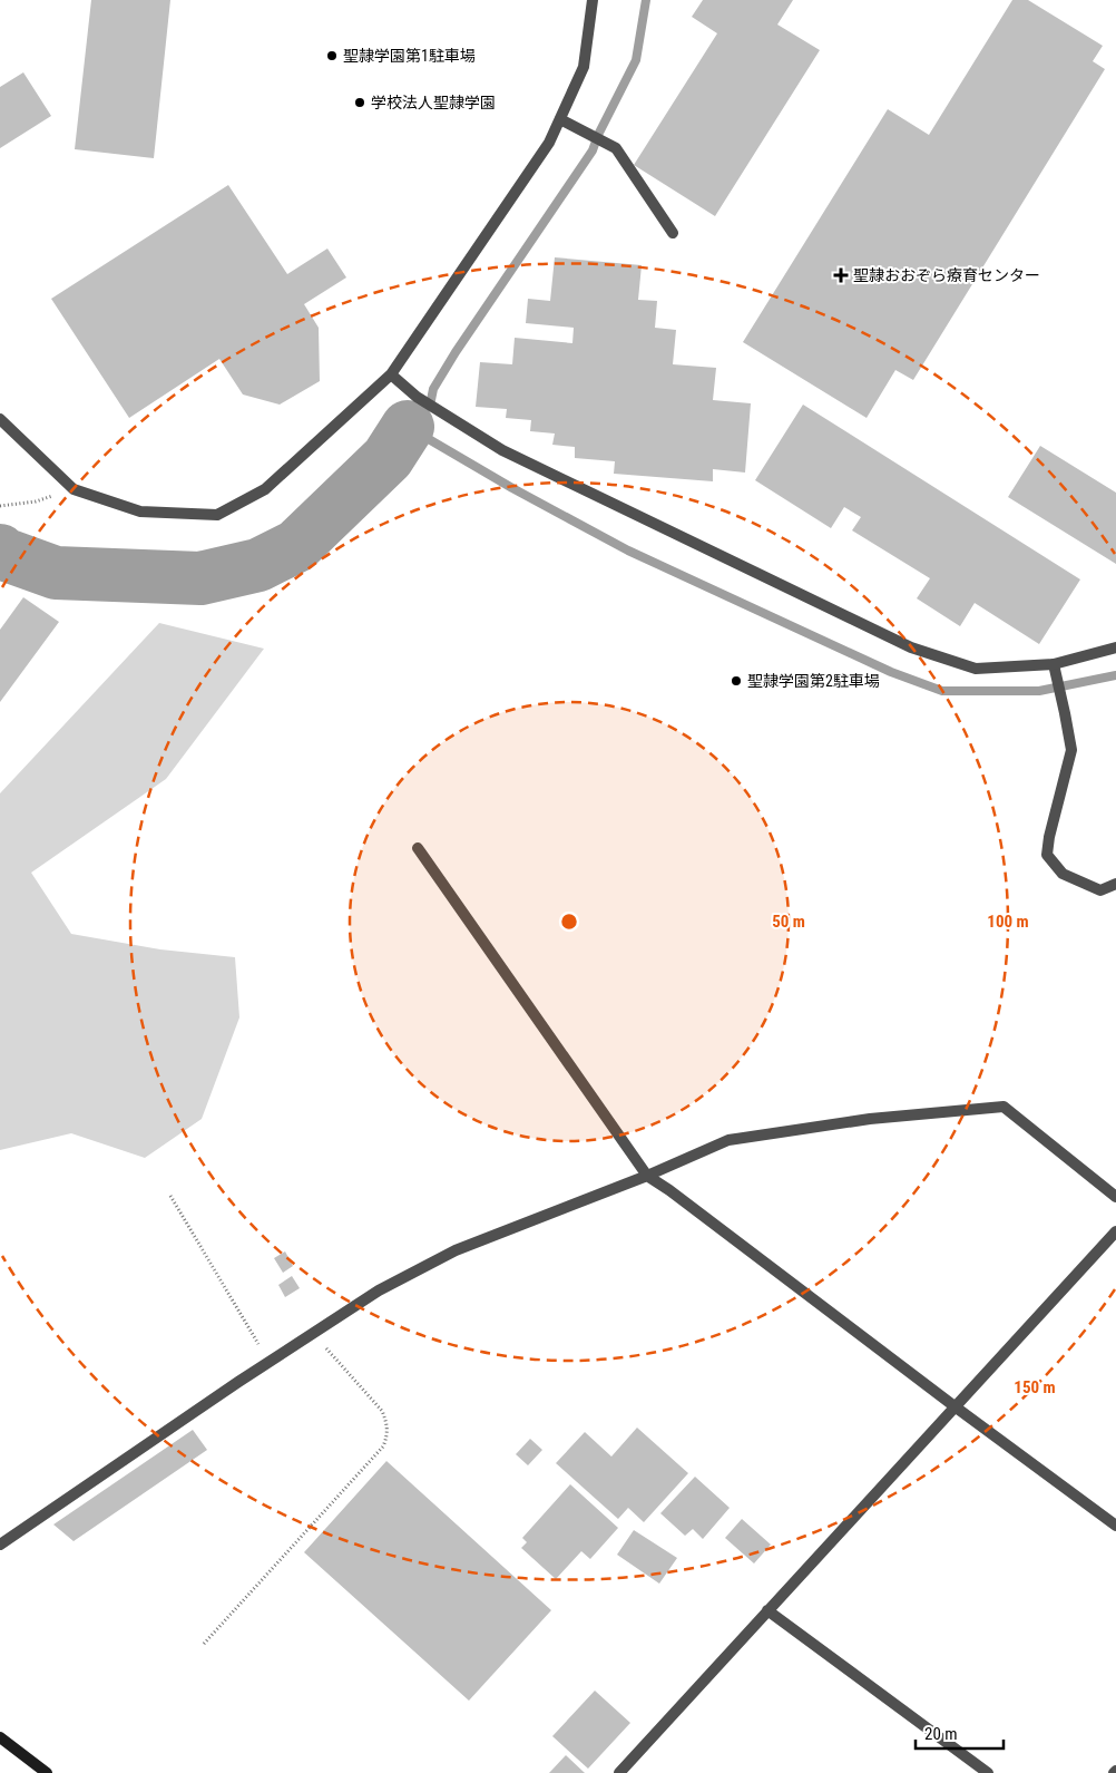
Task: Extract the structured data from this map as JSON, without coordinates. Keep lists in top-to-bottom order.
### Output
{
  "places": {
    "other": ["聖隷学園第1駐車場", "学校法人聖隷学園", "聖隷学園第2駐車場"],
    "health": ["聖隷おおぞら療育センター"]
  },
  "scale_bar": "20 m",
  "rings": ["50 m", "100 m", "150 m"]
}
